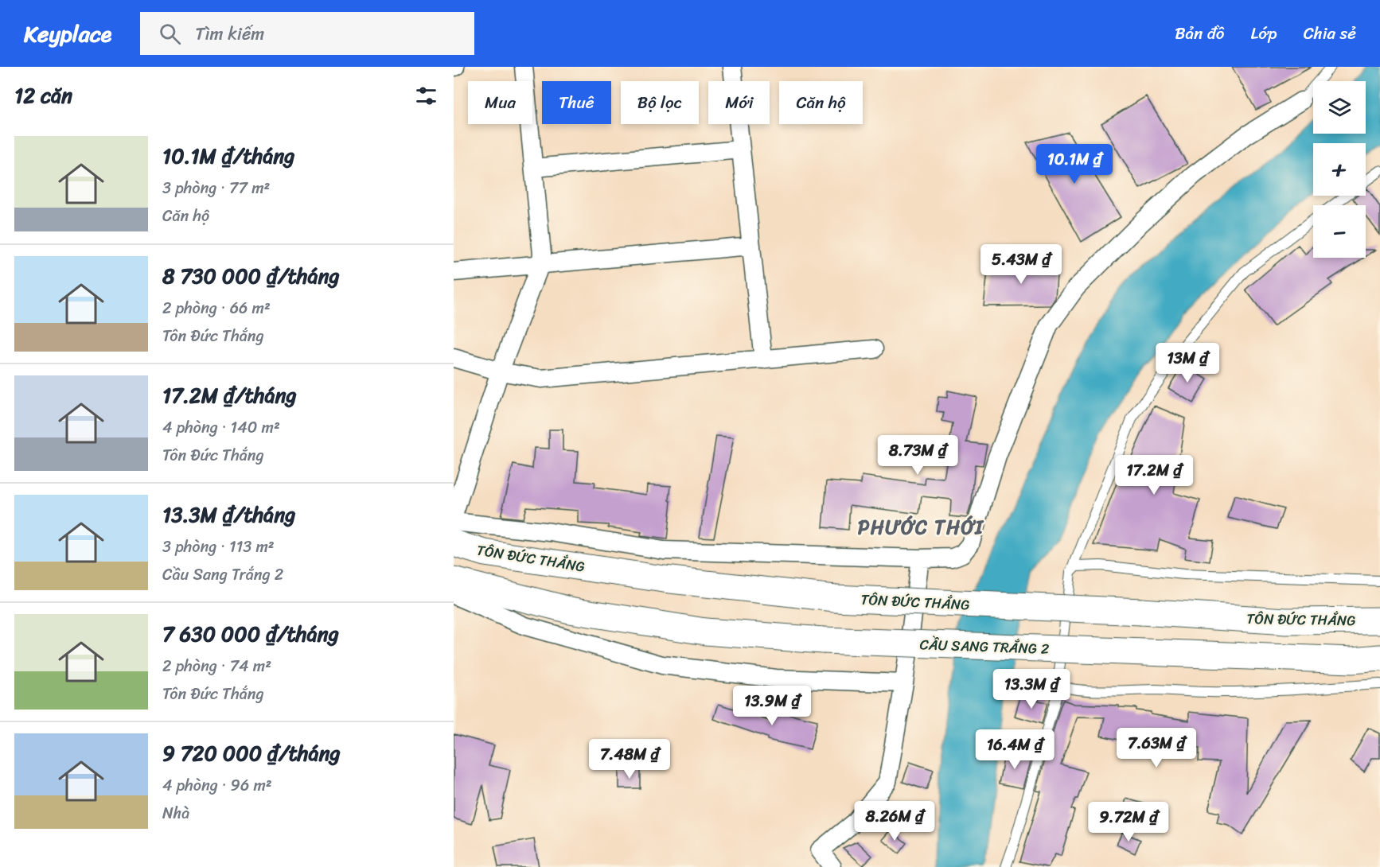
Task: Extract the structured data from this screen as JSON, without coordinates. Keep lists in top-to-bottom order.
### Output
{
  "streets": {
    "highway": ["TÔN ĐỨC THẮNG", "CẦU SANG TRẮNG 2"]
  },
  "districts": ["PHƯỚC THỚI"],
  "page": {
    "header": "Keyplace",
    "search": "Tìm kiếm",
    "nav": ["Bản đồ", "Lớp", "Chia sẻ"],
    "heading": "12 căn",
    "map_buttons": ["+", "−"],
    "chip": [
      "Mua",
      "Thuê",
      "Bộ lọc",
      "Mới",
      "Căn hộ"
    ],
    "list": [
      {
        "name": "10.1M ₫/tháng",
        "note": "3 phòng · 77 m² · Căn hộ"
      },
      {
        "name": "8 730 000 ₫/tháng",
        "note": "2 phòng · 66 m² · Tôn Đức Thắng"
      },
      {
        "name": "17.2M ₫/tháng",
        "note": "4 phòng · 140 m² · Tôn Đức Thắng"
      },
      {
        "name": "13.3M ₫/tháng",
        "note": "3 phòng · 113 m² · Cầu Sang Trắng 2"
      },
      {
        "name": "7 630 000 ₫/tháng",
        "note": "2 phòng · 74 m² · Tôn Đức Thắng"
      },
      {
        "name": "9 720 000 ₫/tháng",
        "note": "4 phòng · 96 m² · Nhà"
      }
    ],
    "price": [
      "10.1M ₫",
      "5.43M ₫",
      "13M ₫",
      "8.73M ₫",
      "17.2M ₫",
      "13.3M ₫",
      "13.9M ₫",
      "7.63M ₫",
      "16.4M ₫",
      "7.48M ₫",
      "8.26M ₫",
      "9.72M ₫"
    ]
  }
}
